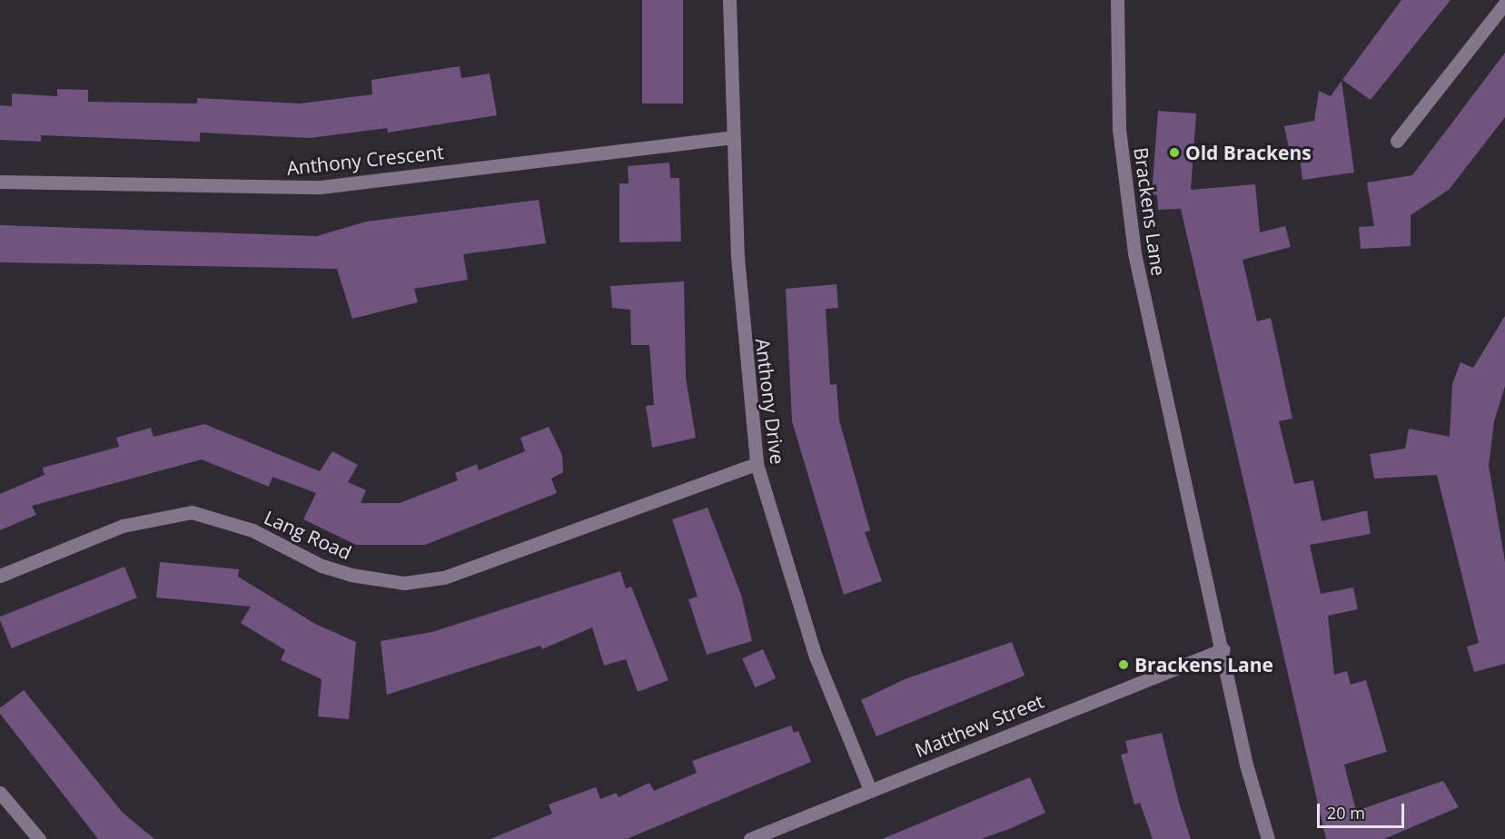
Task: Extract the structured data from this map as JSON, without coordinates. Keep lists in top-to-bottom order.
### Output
{
  "streets": {
    "street": [
      "Anthony Crescent",
      "Brackens Lane",
      "Anthony Drive",
      "Lang Road",
      "Matthew Street"
    ]
  },
  "crossings": [
    ["Anthony Crescent", "Anthony Drive"],
    ["Brackens Lane", "Matthew Street"],
    ["Anthony Drive", "Lang Road"],
    ["Anthony Drive", "Matthew Street"]
  ],
  "places": ["Old Brackens", "Brackens Lane"],
  "scale_bar": "20 m"
}
